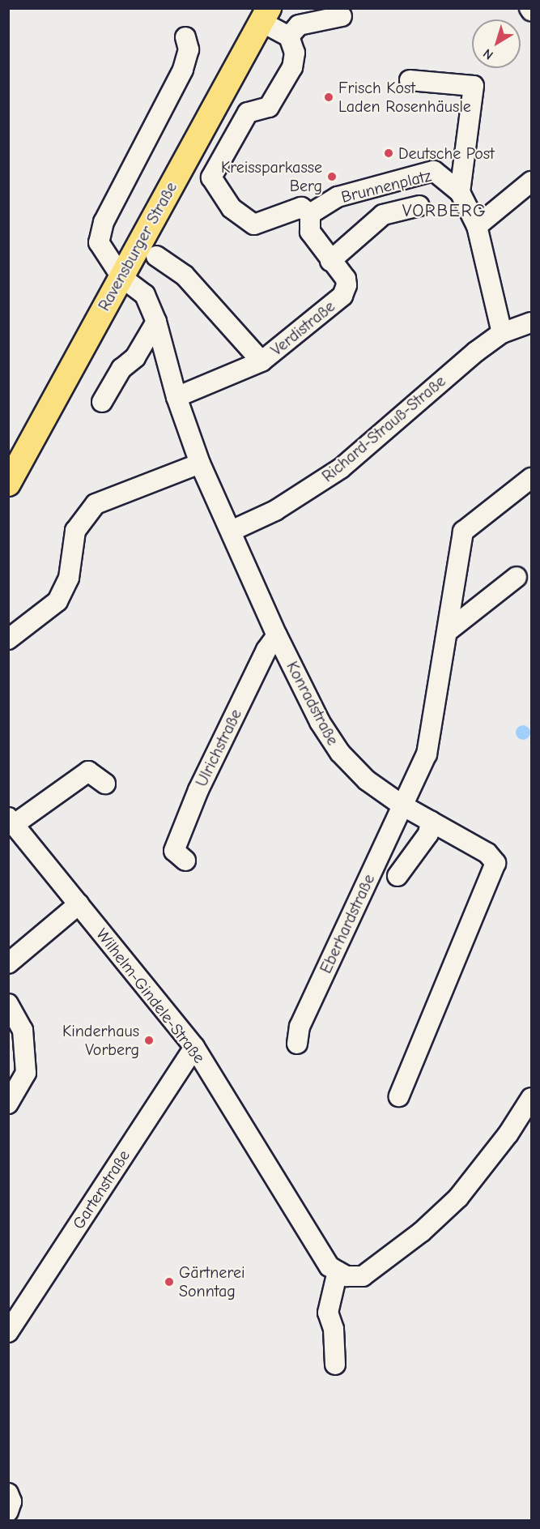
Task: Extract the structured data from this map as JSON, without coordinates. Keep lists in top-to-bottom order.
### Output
{
  "streets": {
    "main road": ["Ravensburger Straße"],
    "street": [
      "Brunnenplatz",
      "Verdistraße",
      "Richard-Strauß-Straße",
      "Konradstraße",
      "Ulrichstraße",
      "Eberhardstraße",
      "Wilhelm-Gindele-Straße",
      "Gartenstraße"
    ]
  },
  "crossings": [
    ["Brunnenplatz", "Verdistraße"],
    ["Brunnenplatz", "Richard-Strauß-Straße"],
    ["Ravensburger Straße", "Konradstraße"],
    ["Verdistraße", "Konradstraße"],
    ["Richard-Strauß-Straße", "Konradstraße"],
    ["Konradstraße", "Ulrichstraße"],
    ["Konradstraße", "Eberhardstraße"],
    ["Wilhelm-Gindele-Straße", "Gartenstraße"]
  ],
  "districts": ["VORBERG"],
  "places": [
    "Frisch Kost Laden Rosenhäusle",
    "Deutsche Post",
    "Kreissparkasse Berg",
    "Kinderhaus Vorberg",
    "Gärtnerei Sonntag"
  ],
  "north": "bottom left"
}
